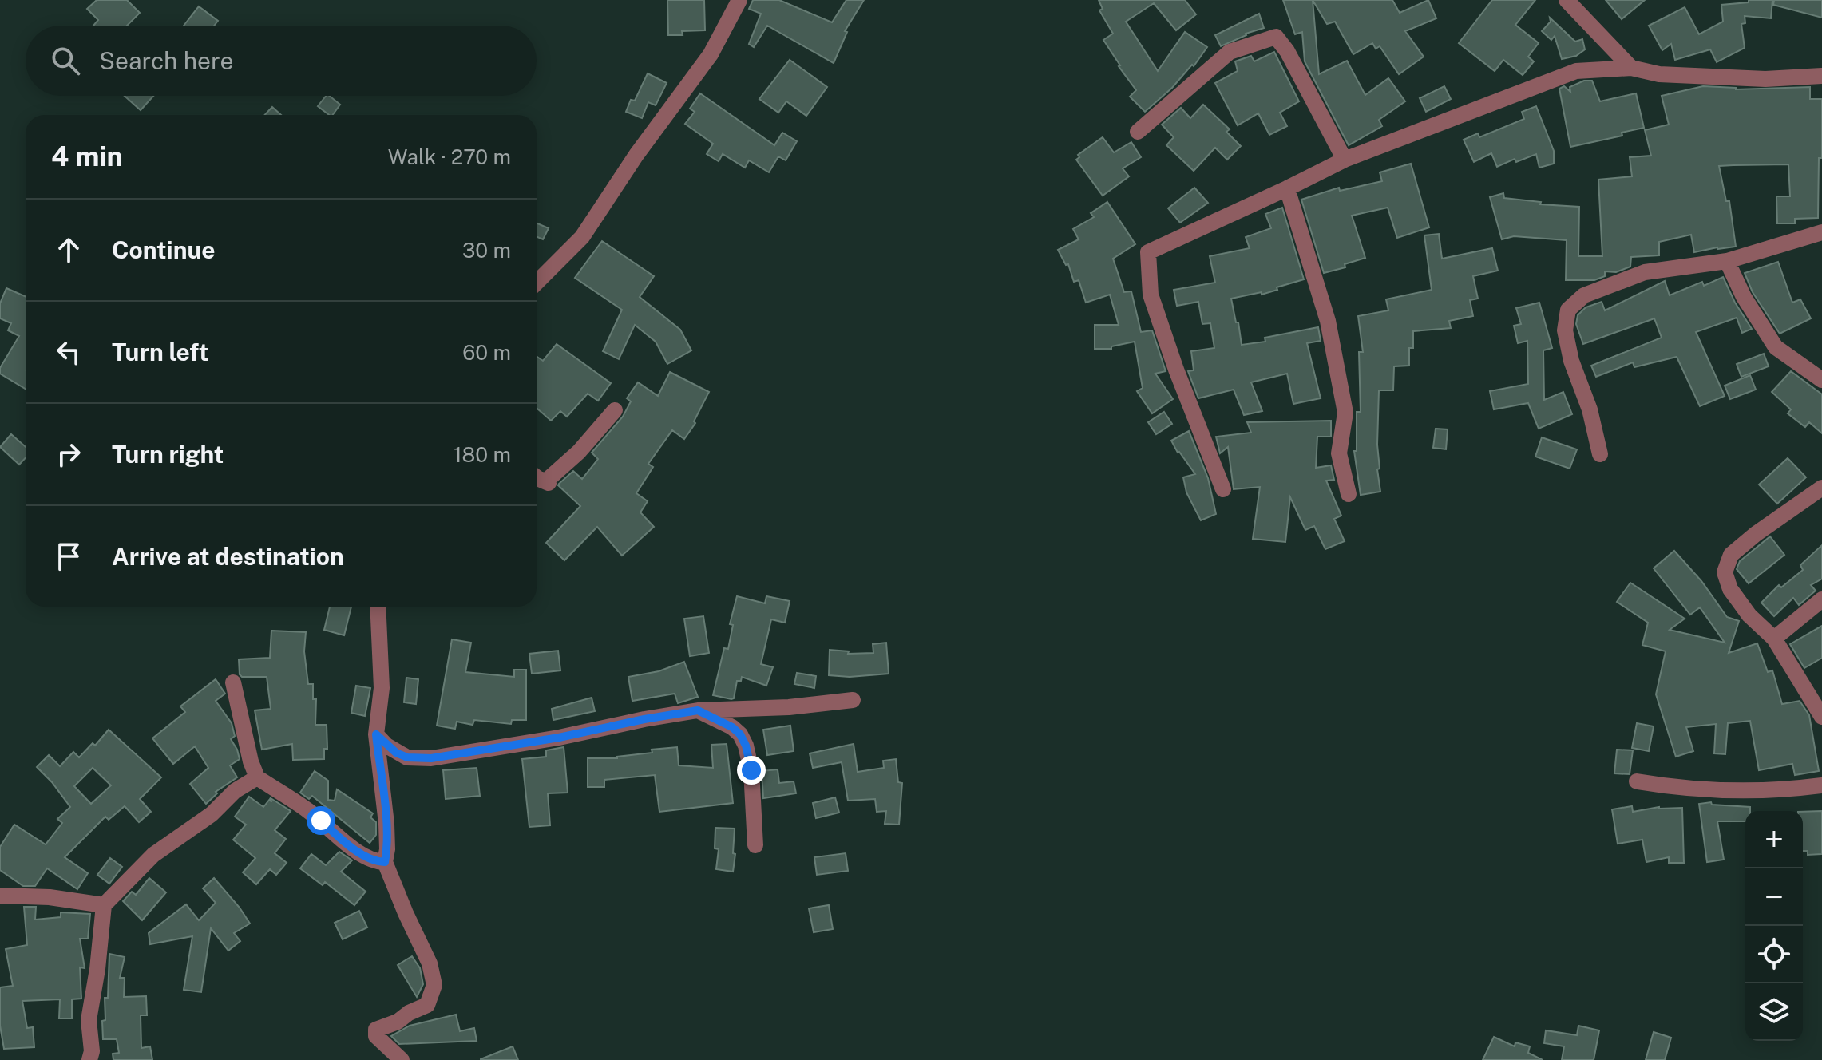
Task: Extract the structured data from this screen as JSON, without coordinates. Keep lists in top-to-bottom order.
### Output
{
  "page": {
    "search": "Search here",
    "heading": ["4 min", "Walk · 270 m"],
    "list": [
      ["Continue", "30 m"],
      ["Turn left", "60 m"],
      ["Turn right", "180 m"],
      "Arrive at destination"
    ],
    "map_buttons": ["+", "−"]
  }
}
